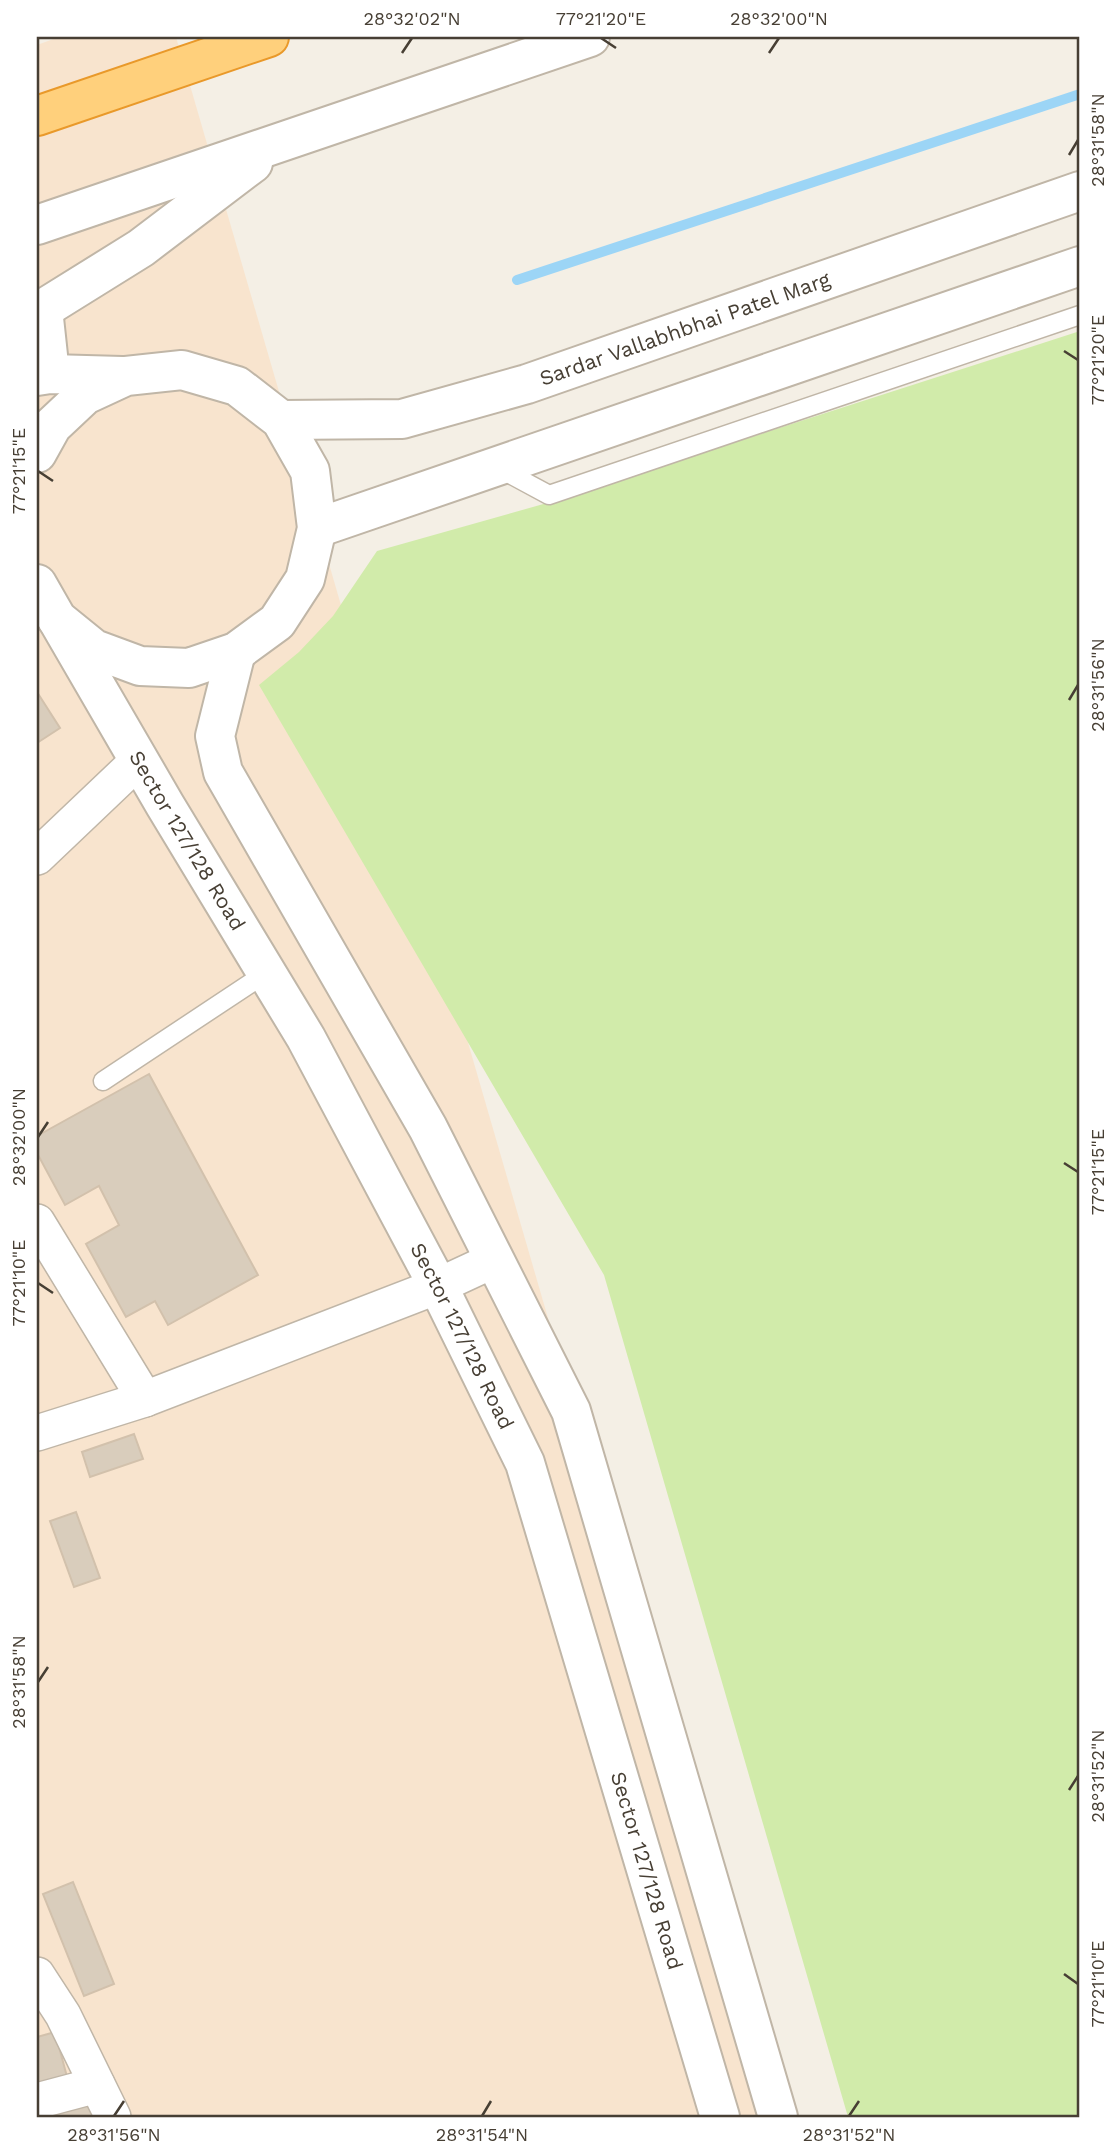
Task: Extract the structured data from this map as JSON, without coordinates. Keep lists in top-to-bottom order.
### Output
{
  "streets": {
    "street": ["Sardar Vallabhbhai Patel Marg", "Sector 127/128 Road"]
  },
  "coordinates": [
    "28°32'02\"N",
    "77°21'20\"E",
    "28°32'00\"N",
    "28°31'58\"N",
    "77°21'15\"E",
    "28°31'56\"N",
    "77°21'10\"E",
    "28°31'52\"N",
    "28°31'54\"N"
  ]
}
